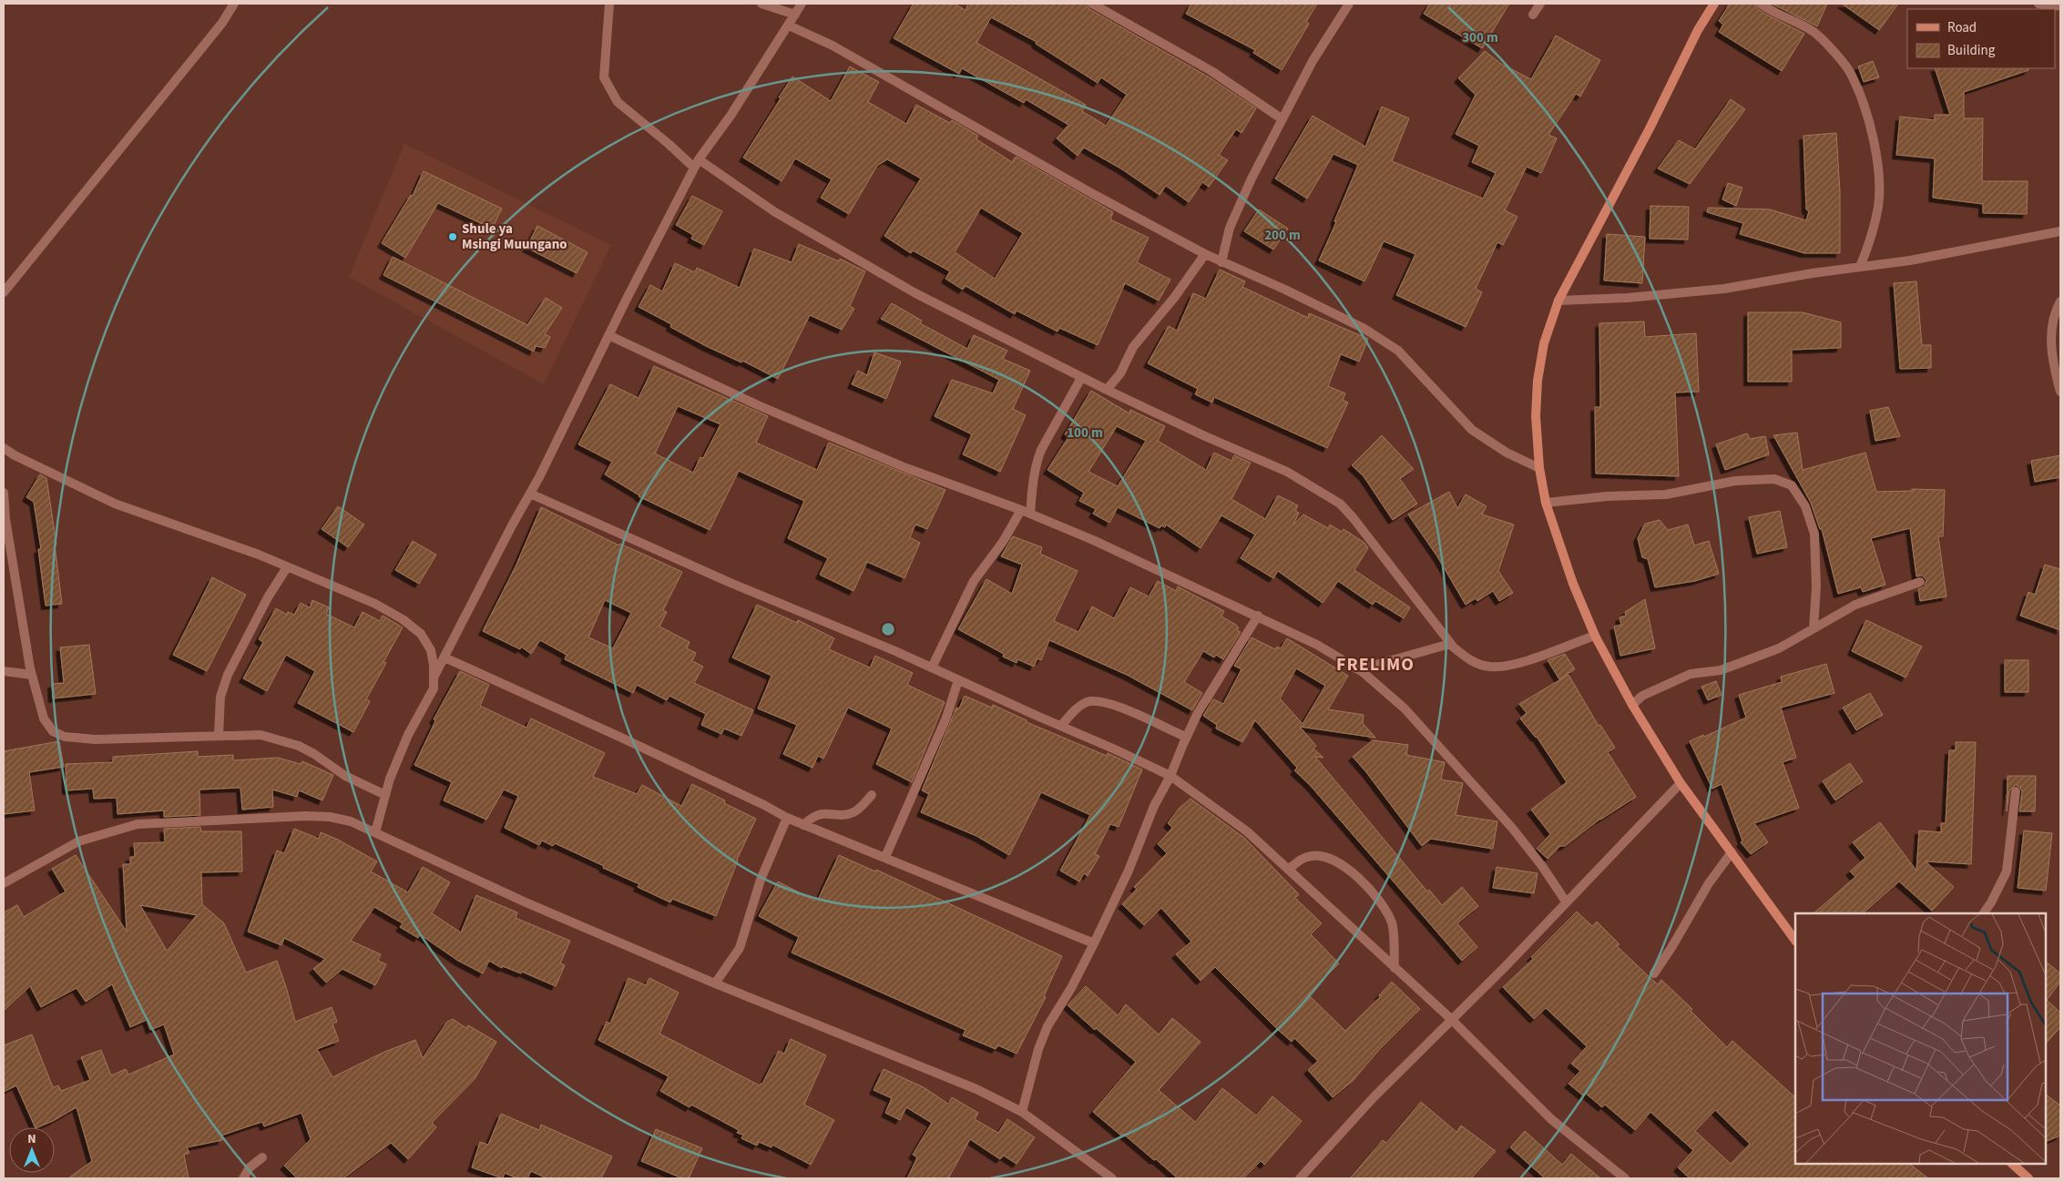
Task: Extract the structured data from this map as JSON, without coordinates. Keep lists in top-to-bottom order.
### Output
{
  "districts": ["FRELIMO"],
  "places": ["Shule ya Msingi Muungano"],
  "legend": ["Road", "Building"],
  "north": "top",
  "rings": ["300 m", "200 m", "100 m"]
}
